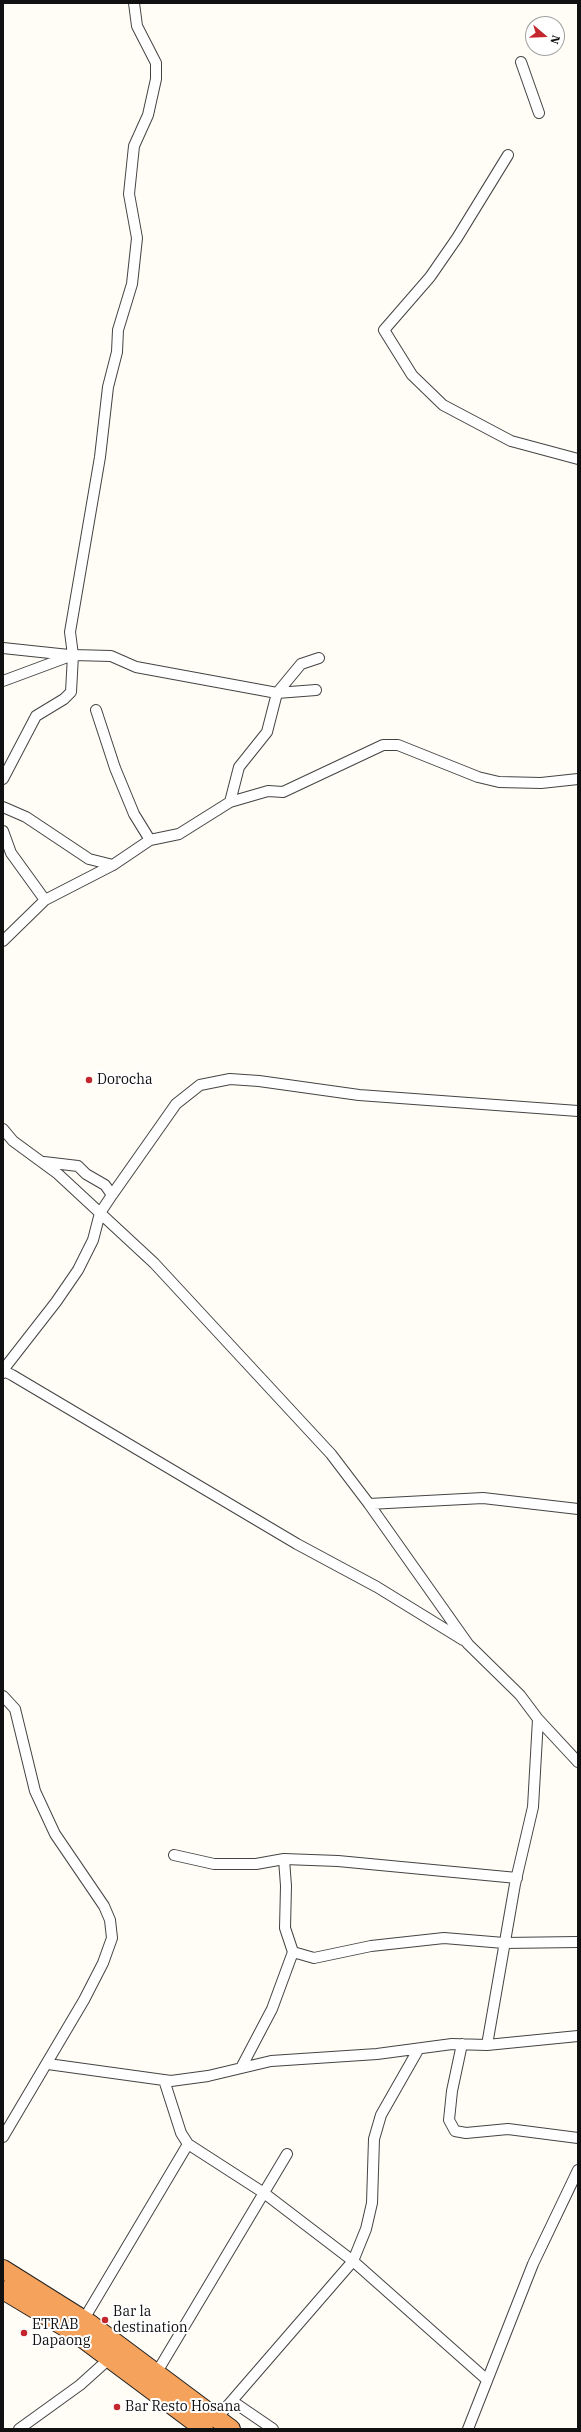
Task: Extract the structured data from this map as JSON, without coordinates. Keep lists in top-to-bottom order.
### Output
{
  "places": [
    "Dorocha",
    "Bar la destination",
    "ETRAB Dapaong",
    "Bar Resto Hosana"
  ],
  "north": "right"
}
